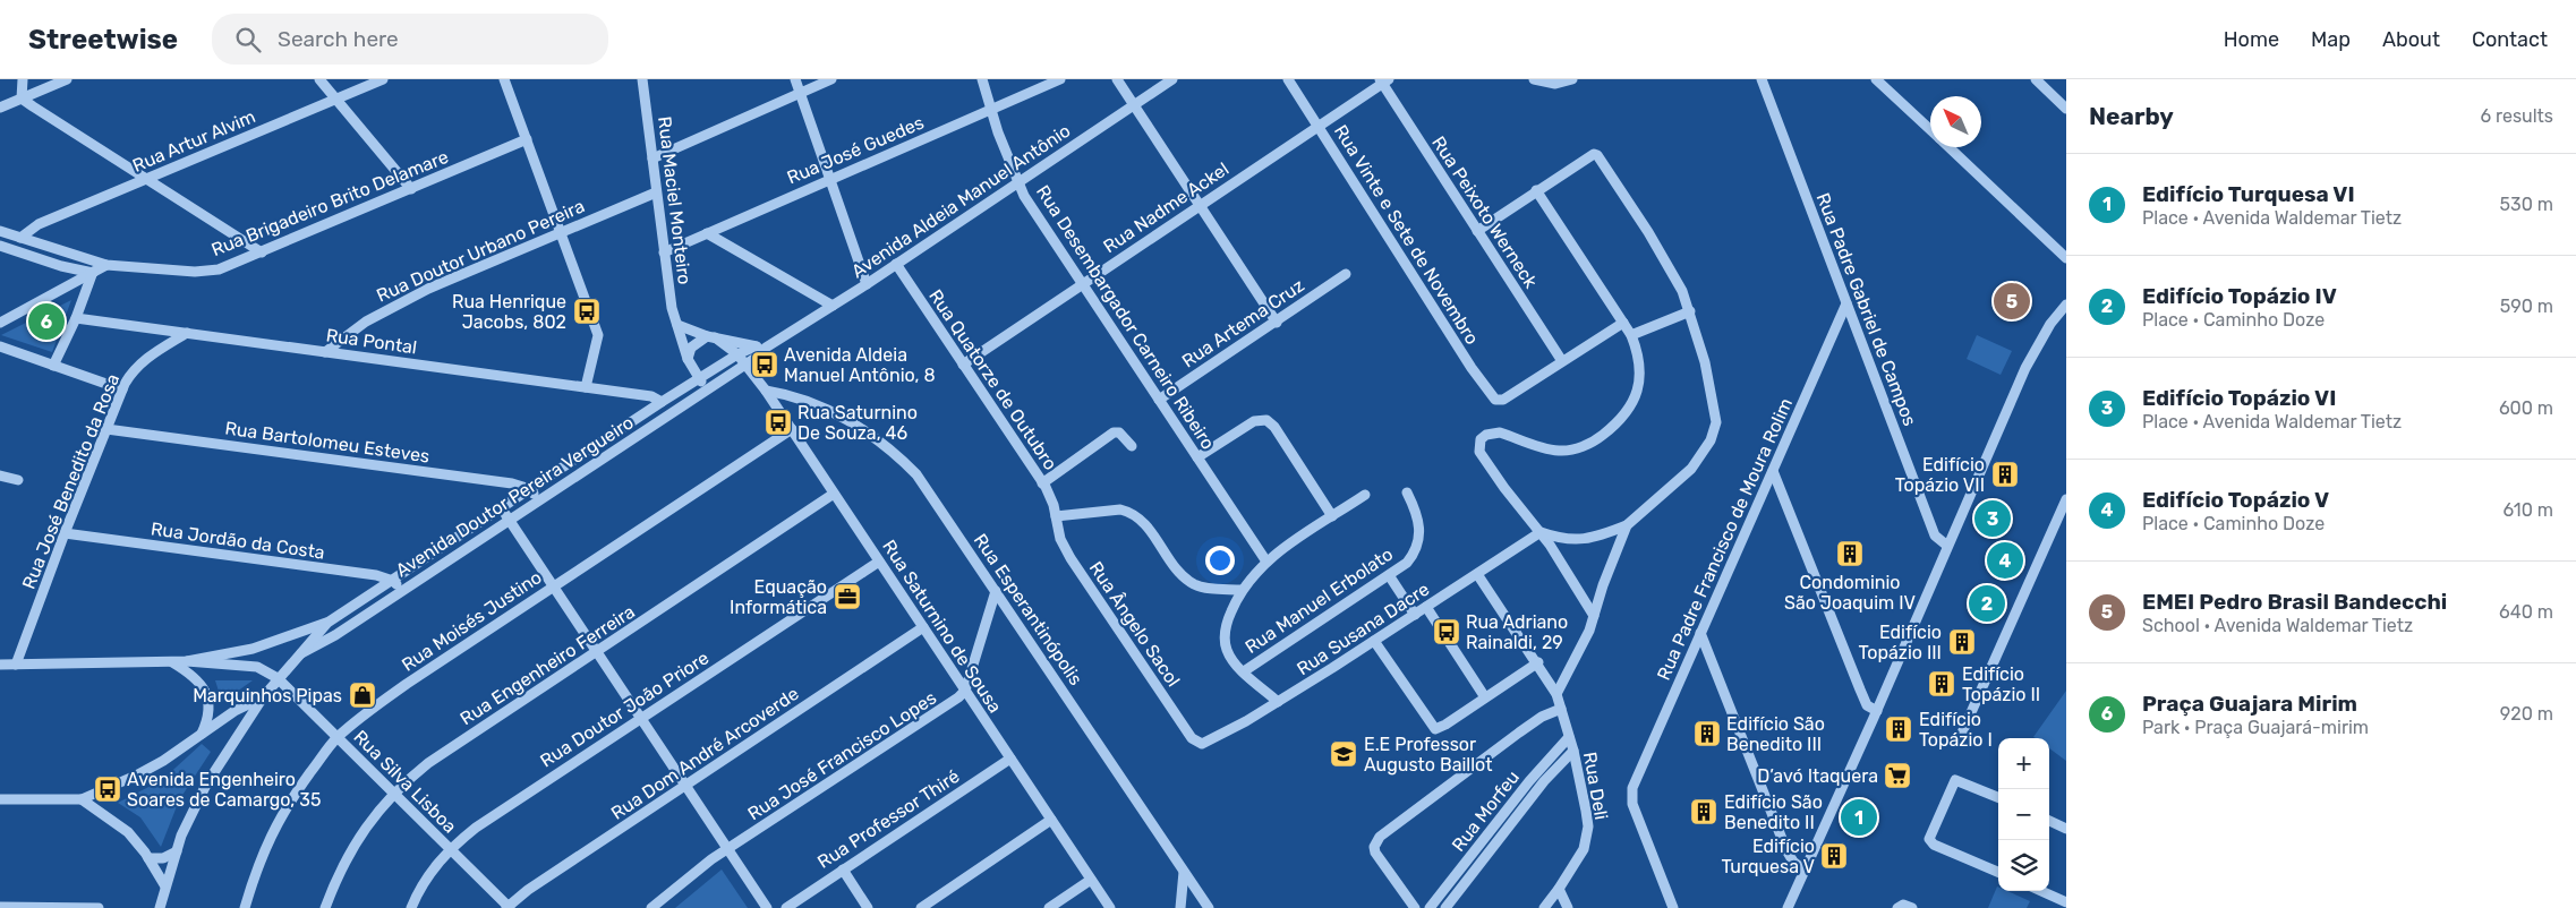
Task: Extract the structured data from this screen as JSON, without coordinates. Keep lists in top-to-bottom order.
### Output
{
  "streets": {
    "street": [
      "Rua Artur Alvim",
      "Rua José Guedes",
      "Rua Maciel Monteiro",
      "Avenida Aldeia Manuel Antônio",
      "Rua Brigadeiro Brito Delamare",
      "Rua Nadme Ackel",
      "Rua Peixoto Werneck",
      "Rua Vinte e Sete de Novembro",
      "Rua Doutor Urbano Pereira",
      "Rua Padre Gabriel de Campos",
      "Rua Desembargador Carneiro Ribeiro",
      "Rua Artema Cruz",
      "Rua Pontal",
      "Rua Quatorze de Outubro",
      "Rua Bartolomeu Esteves",
      "Rua José Benedito da Rosa",
      "Avenida Doutor Pereira Vergueiro",
      "Rua Padre Francisco de Moura Rolim",
      "Rua Jordão da Costa",
      "Rua Manuel Erbolato",
      "Rua Esperantinópolis",
      "Rua Moisés Justino",
      "Rua Ângelo Sacol",
      "Rua Saturnino de Sousa",
      "Rua Susana Dacre",
      "Rua Engenheiro Ferreira",
      "Rua Doutor João Priore",
      "Rua Dom André Arcoverde",
      "Rua José Francisco Lopes",
      "Rua Silva Lisboa",
      "Rua Deli",
      "Rua Morfeu",
      "Rua Professor Thiré"
    ]
  },
  "crossings": [
    ["Rua Artur Alvim", "Rua Brigadeiro Brito Delamare"],
    ["Rua José Guedes", "Rua Maciel Monteiro"],
    ["Rua José Guedes", "Rua Desembargador Carneiro Ribeiro"],
    ["Rua Maciel Monteiro", "Rua Doutor Urbano Pereira"],
    ["Rua Maciel Monteiro", "Avenida Doutor Pereira Vergueiro"],
    ["Avenida Aldeia Manuel Antônio", "Rua Desembargador Carneiro Ribeiro"],
    ["Avenida Aldeia Manuel Antônio", "Rua Quatorze de Outubro"],
    ["Avenida Aldeia Manuel Antônio", "Avenida Doutor Pereira Vergueiro"],
    ["Avenida Aldeia Manuel Antônio", "Rua Saturnino de Sousa"],
    ["Rua Nadme Ackel", "Rua Peixoto Werneck"],
    ["Rua Nadme Ackel", "Rua Vinte e Sete de Novembro"],
    ["Rua Nadme Ackel", "Rua Desembargador Carneiro Ribeiro"],
    ["Rua Nadme Ackel", "Rua Quatorze de Outubro"],
    ["Rua Peixoto Werneck", "Rua Vinte e Sete de Novembro"],
    ["Rua Doutor Urbano Pereira", "Rua Pontal"],
    ["Rua Padre Gabriel de Campos", "Rua Padre Francisco de Moura Rolim"],
    ["Rua Desembargador Carneiro Ribeiro", "Rua Artema Cruz"],
    ["Rua Pontal", "Rua José Benedito da Rosa"],
    ["Rua Pontal", "Avenida Doutor Pereira Vergueiro"],
    ["Rua Quatorze de Outubro", "Rua Ângelo Sacol"],
    ["Rua Bartolomeu Esteves", "Rua José Benedito da Rosa"],
    ["Rua Bartolomeu Esteves", "Avenida Doutor Pereira Vergueiro"],
    ["Rua José Benedito da Rosa", "Avenida Doutor Pereira Vergueiro"],
    ["Rua José Benedito da Rosa", "Rua Jordão da Costa"],
    ["Avenida Doutor Pereira Vergueiro", "Rua Jordão da Costa"],
    ["Avenida Doutor Pereira Vergueiro", "Rua Saturnino de Sousa"],
    ["Avenida Doutor Pereira Vergueiro", "Rua Silva Lisboa"],
    ["Rua Esperantinópolis", "Rua Saturnino de Sousa"],
    ["Rua Moisés Justino", "Rua Saturnino de Sousa"],
    ["Rua Moisés Justino", "Rua Silva Lisboa"],
    ["Rua Ângelo Sacol", "Rua Susana Dacre"],
    ["Rua Saturnino de Sousa", "Rua Engenheiro Ferreira"],
    ["Rua Saturnino de Sousa", "Rua Doutor João Priore"],
    ["Rua Saturnino de Sousa", "Rua Dom André Arcoverde"],
    ["Rua Saturnino de Sousa", "Rua José Francisco Lopes"],
    ["Rua Saturnino de Sousa", "Rua Professor Thiré"],
    ["Rua Susana Dacre", "Rua Deli"],
    ["Rua Engenheiro Ferreira", "Rua Silva Lisboa"],
    ["Rua Doutor João Priore", "Rua Silva Lisboa"],
    ["Rua Dom André Arcoverde", "Rua Silva Lisboa"],
    ["Rua Deli", "Rua Morfeu"]
  ],
  "places": {
    "bus stop": [
      "Rua Henrique Jacobs, 802",
      "Avenida Aldeia Manuel Antônio, 8",
      "Rua Saturnino De Souza, 46",
      "Rua Adriano Rainaldi, 29",
      "Avenida Engenheiro Soares de Camargo, 35"
    ],
    "building": [
      "Edifício Topázio VII",
      "Condominio São Joaquim IV",
      "Edifício Topázio III",
      "Edifício Topázio II",
      "Edifício Topázio I",
      "Edifício São Benedito III",
      "Edifício São Benedito II",
      "Edifício Turquesa V"
    ],
    "office": ["Equação Informática"],
    "shop": ["Marquinhos Pipas"],
    "school or university": ["E.E Professor Augusto Baillot"],
    "supermarket": ["D’avó Itaquera"]
  },
  "north": "top left",
  "page": {
    "header": "Streetwise",
    "search": "Search here",
    "nav": [
      "Home",
      "Map",
      "About",
      "Contact"
    ],
    "heading": ["Nearby", "6 results"],
    "list": [
      {
        "mark": "1",
        "name": "Edifício Turquesa VI",
        "note": "Place · Avenida Waldemar Tietz",
        "value": "530 m"
      },
      {
        "mark": "2",
        "name": "Edifício Topázio IV",
        "note": "Place · Caminho Doze",
        "value": "590 m"
      },
      {
        "mark": "3",
        "name": "Edifício Topázio VI",
        "note": "Place · Avenida Waldemar Tietz",
        "value": "600 m"
      },
      {
        "mark": "4",
        "name": "Edifício Topázio V",
        "note": "Place · Caminho Doze",
        "value": "610 m"
      },
      {
        "mark": "5",
        "name": "EMEI Pedro Brasil Bandecchi",
        "note": "School · Avenida Waldemar Tietz",
        "value": "640 m"
      },
      {
        "mark": "6",
        "name": "Praça Guajara Mirim",
        "note": "Park · Praça Guajará-mirim",
        "value": "920 m"
      }
    ],
    "pins": [
      "5",
      "6",
      "3",
      "4",
      "2",
      "1"
    ],
    "map_buttons": ["+", "−"]
  }
}
